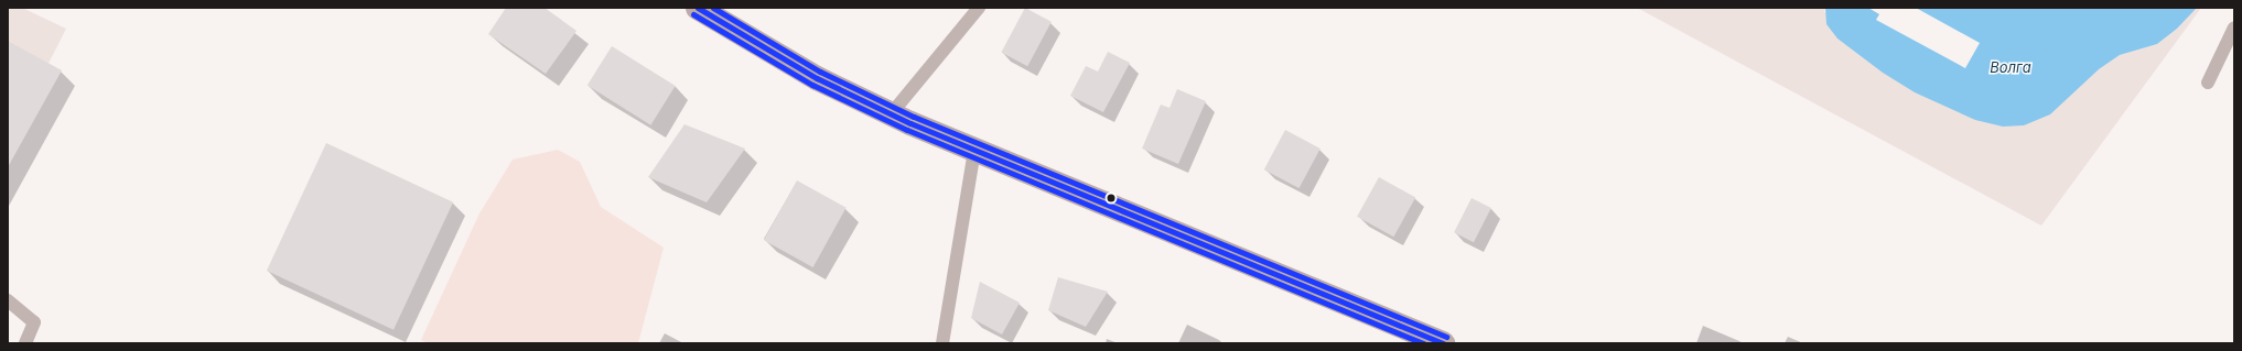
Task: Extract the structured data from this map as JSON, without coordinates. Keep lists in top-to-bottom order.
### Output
{
  "water": ["Волга"]
}
